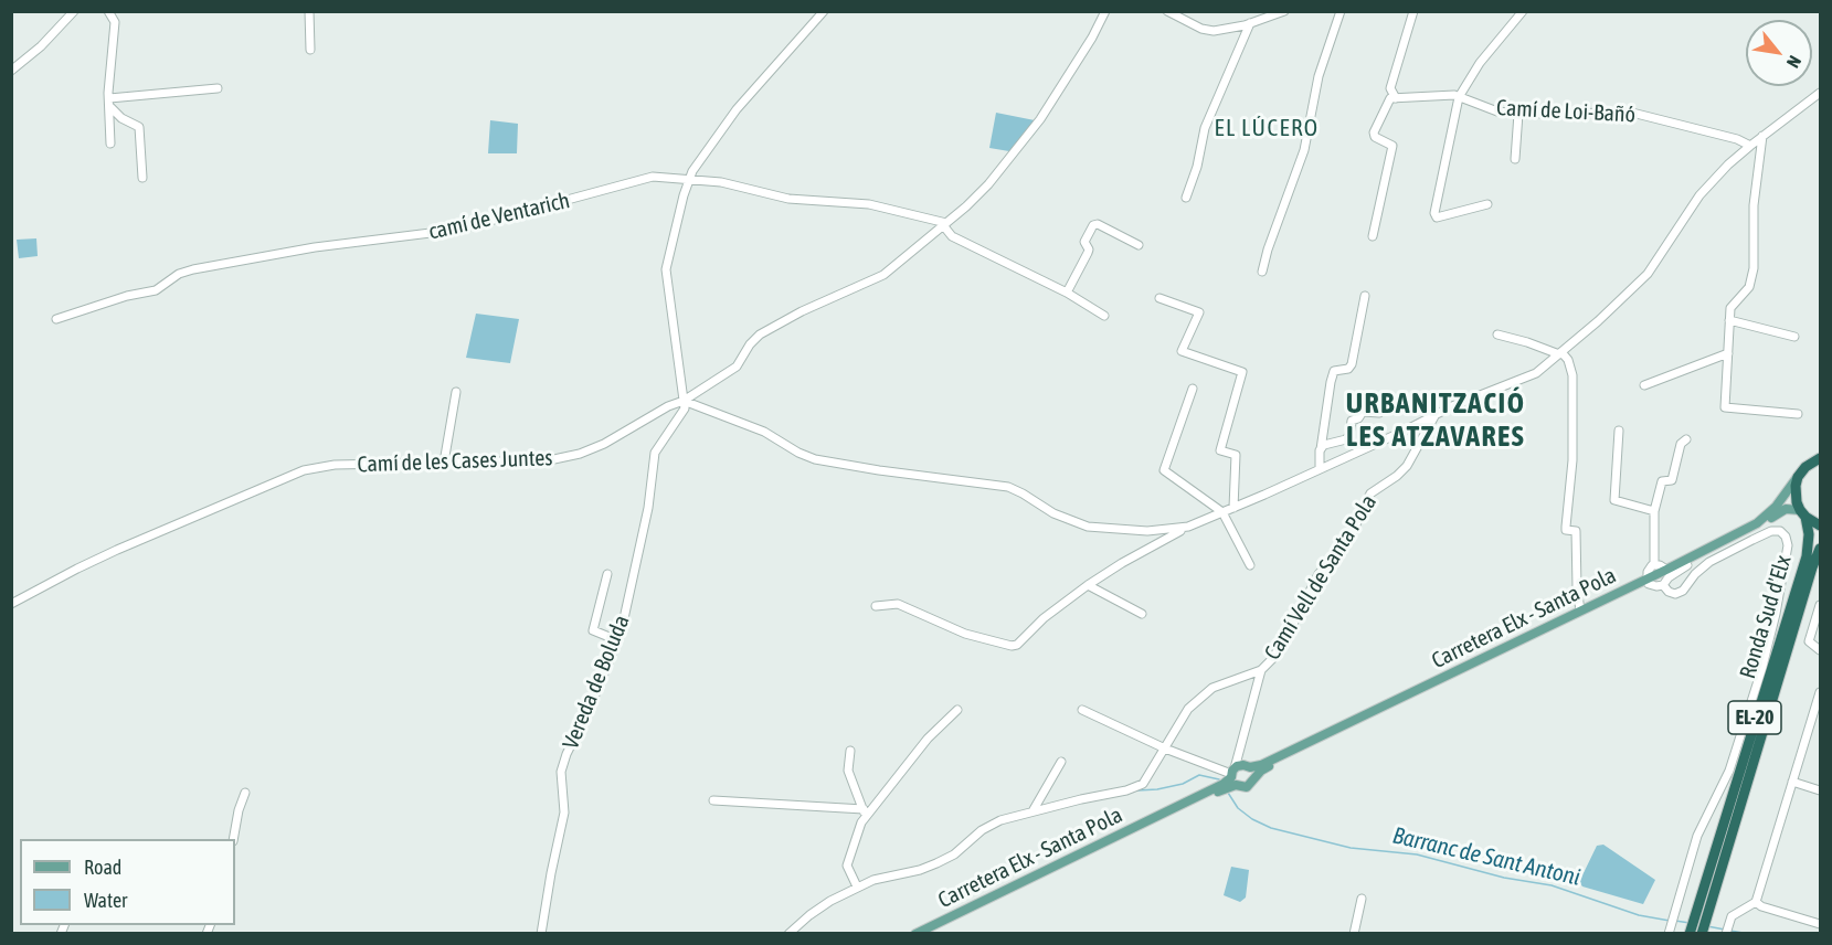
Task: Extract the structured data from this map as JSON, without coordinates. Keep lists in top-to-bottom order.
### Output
{
  "streets": {
    "highway": ["Ronda Sud d'Elx", "EL-20"],
    "main road": ["Carretera Elx - Santa Pola"],
    "street": [
      "Camí de Loi-Bañó",
      "camí de Ventarich",
      "Camí de les Cases Juntes",
      "Camí Vell de Santa Pola",
      "Vereda de Boluda"
    ]
  },
  "crossings": [
    ["camí de Ventarich", "Camí de les Cases Juntes"],
    ["Camí de les Cases Juntes", "Vereda de Boluda"],
    ["Ronda Sud d'Elx", "Carretera Elx - Santa Pola"],
    ["Ronda Sud d'Elx", "EL-20"],
    ["Carretera Elx - Santa Pola", "EL-20"]
  ],
  "districts": ["EL LÚCERO", "URBANITZACIÓ LES ATZAVARES"],
  "water": ["Barranc de Sant Antoni"],
  "legend": ["Road", "Water"],
  "north": "bottom right"
}
